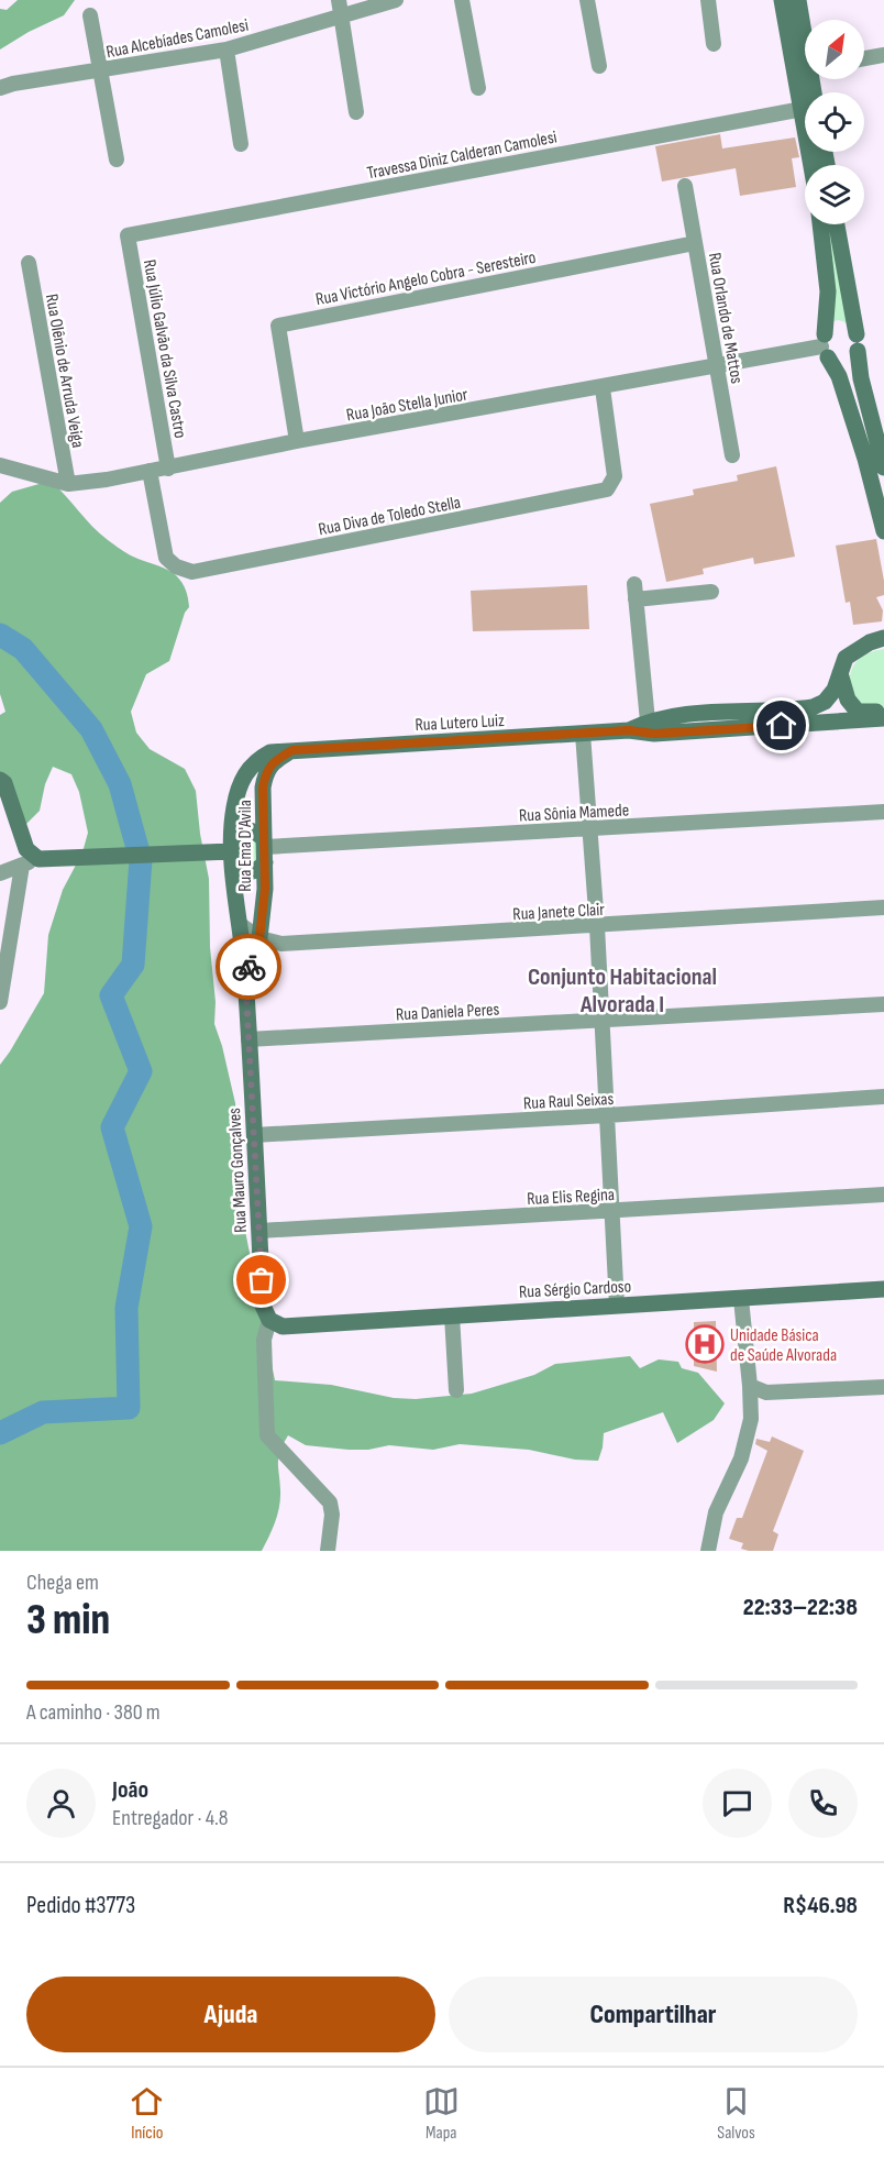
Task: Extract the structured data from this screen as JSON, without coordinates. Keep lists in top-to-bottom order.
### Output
{
  "streets": {
    "street": [
      "Rua Alcebíades Camolesi",
      "Travessa Diniz Calderan Camolesi",
      "Rua Victório Angelo Cobra - Seresteiro",
      "Rua Orlando de Mattos",
      "Rua Júlio Galvão da Silva Castro",
      "Rua Olênio de Arruda Veiga",
      "Rua João Stella Junior",
      "Rua Diva de Toledo Stella",
      "Rua Lutero Luiz",
      "Rua Sônia Mamede",
      "Rua Ema D'Avila",
      "Rua Janete Clair",
      "Rua Daniela Peres",
      "Rua Raul Seixas",
      "Rua Mauro Gonçalves",
      "Rua Elis Regina",
      "Rua Sérgio Cardoso"
    ]
  },
  "crossings": [
    ["Travessa Diniz Calderan Camolesi", "Rua Júlio Galvão da Silva Castro"],
    ["Rua Victório Angelo Cobra - Seresteiro", "Rua Orlando de Mattos"],
    ["Rua Victório Angelo Cobra - Seresteiro", "Rua João Stella Junior"],
    ["Rua Orlando de Mattos", "Rua João Stella Junior"],
    ["Rua Júlio Galvão da Silva Castro", "Rua João Stella Junior"],
    ["Rua Olênio de Arruda Veiga", "Rua João Stella Junior"],
    ["Rua João Stella Junior", "Rua Diva de Toledo Stella"],
    ["Rua Lutero Luiz", "Rua Ema D'Avila"],
    ["Rua Sônia Mamede", "Rua Ema D'Avila"],
    ["Rua Ema D'Avila", "Rua Janete Clair"],
    ["Rua Ema D'Avila", "Rua Mauro Gonçalves"],
    ["Rua Daniela Peres", "Rua Mauro Gonçalves"],
    ["Rua Raul Seixas", "Rua Mauro Gonçalves"],
    ["Rua Mauro Gonçalves", "Rua Elis Regina"],
    ["Rua Mauro Gonçalves", "Rua Sérgio Cardoso"]
  ],
  "districts": ["Conjunto Habitacional Alvorada I"],
  "places": {
    "hospital": ["Unidade Básica de Saúde Alvorada"]
  },
  "north": "top right",
  "page": {
    "heading": ["3 min", "Chega em", "22:33–22:38"],
    "panel": [
      "João",
      "Entregador · 4.8",
      "Pedido #3773",
      "R$46.98"
    ],
    "bar": "A caminho · 380 m",
    "buttons": ["Ajuda", "Compartilhar"],
    "tabs": ["Início", "Mapa", "Salvos"]
  }
}
